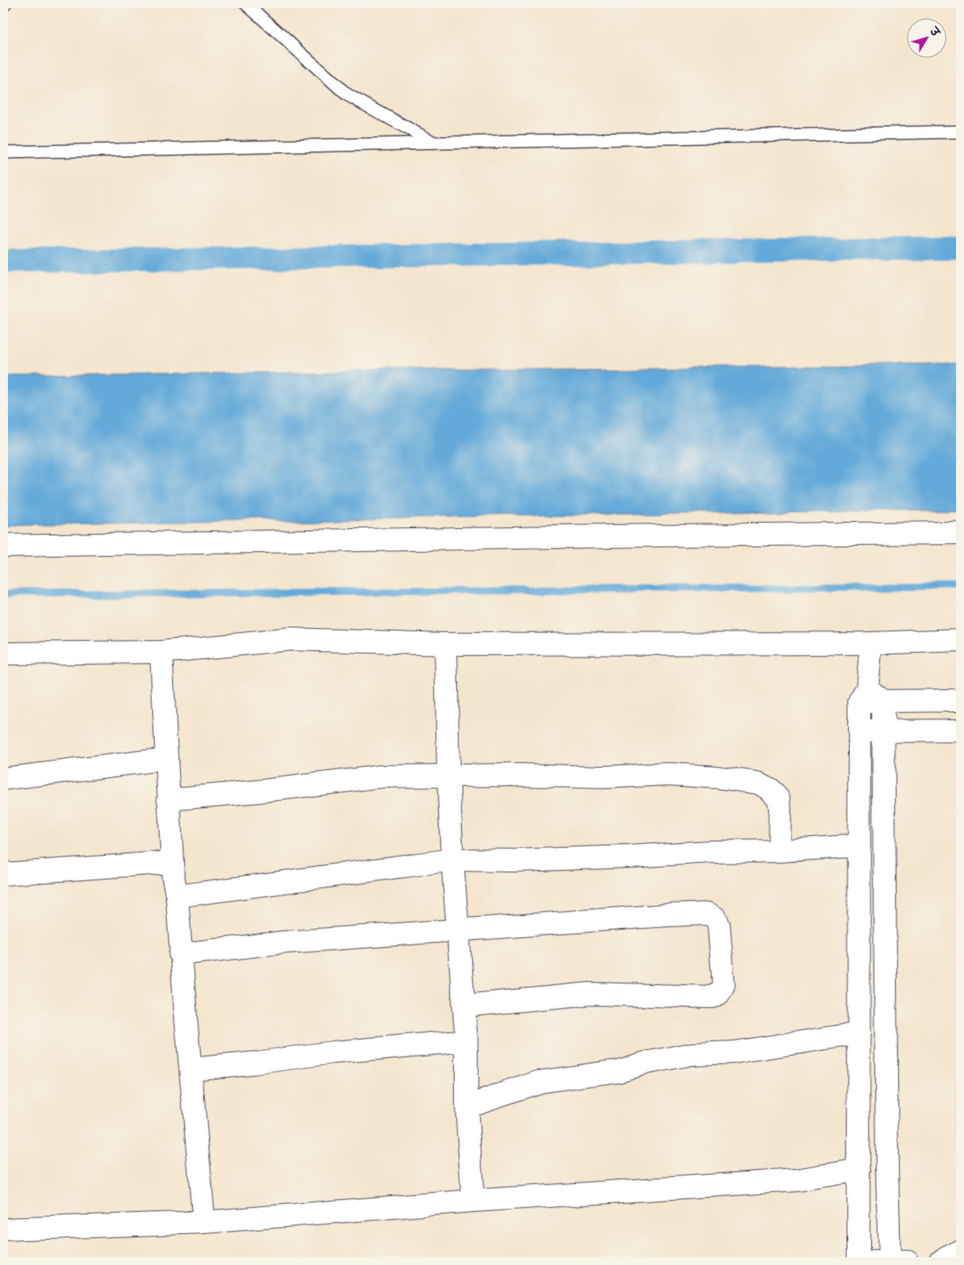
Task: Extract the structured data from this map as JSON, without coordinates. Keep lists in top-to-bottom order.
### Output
{
  "north": "top right"
}
